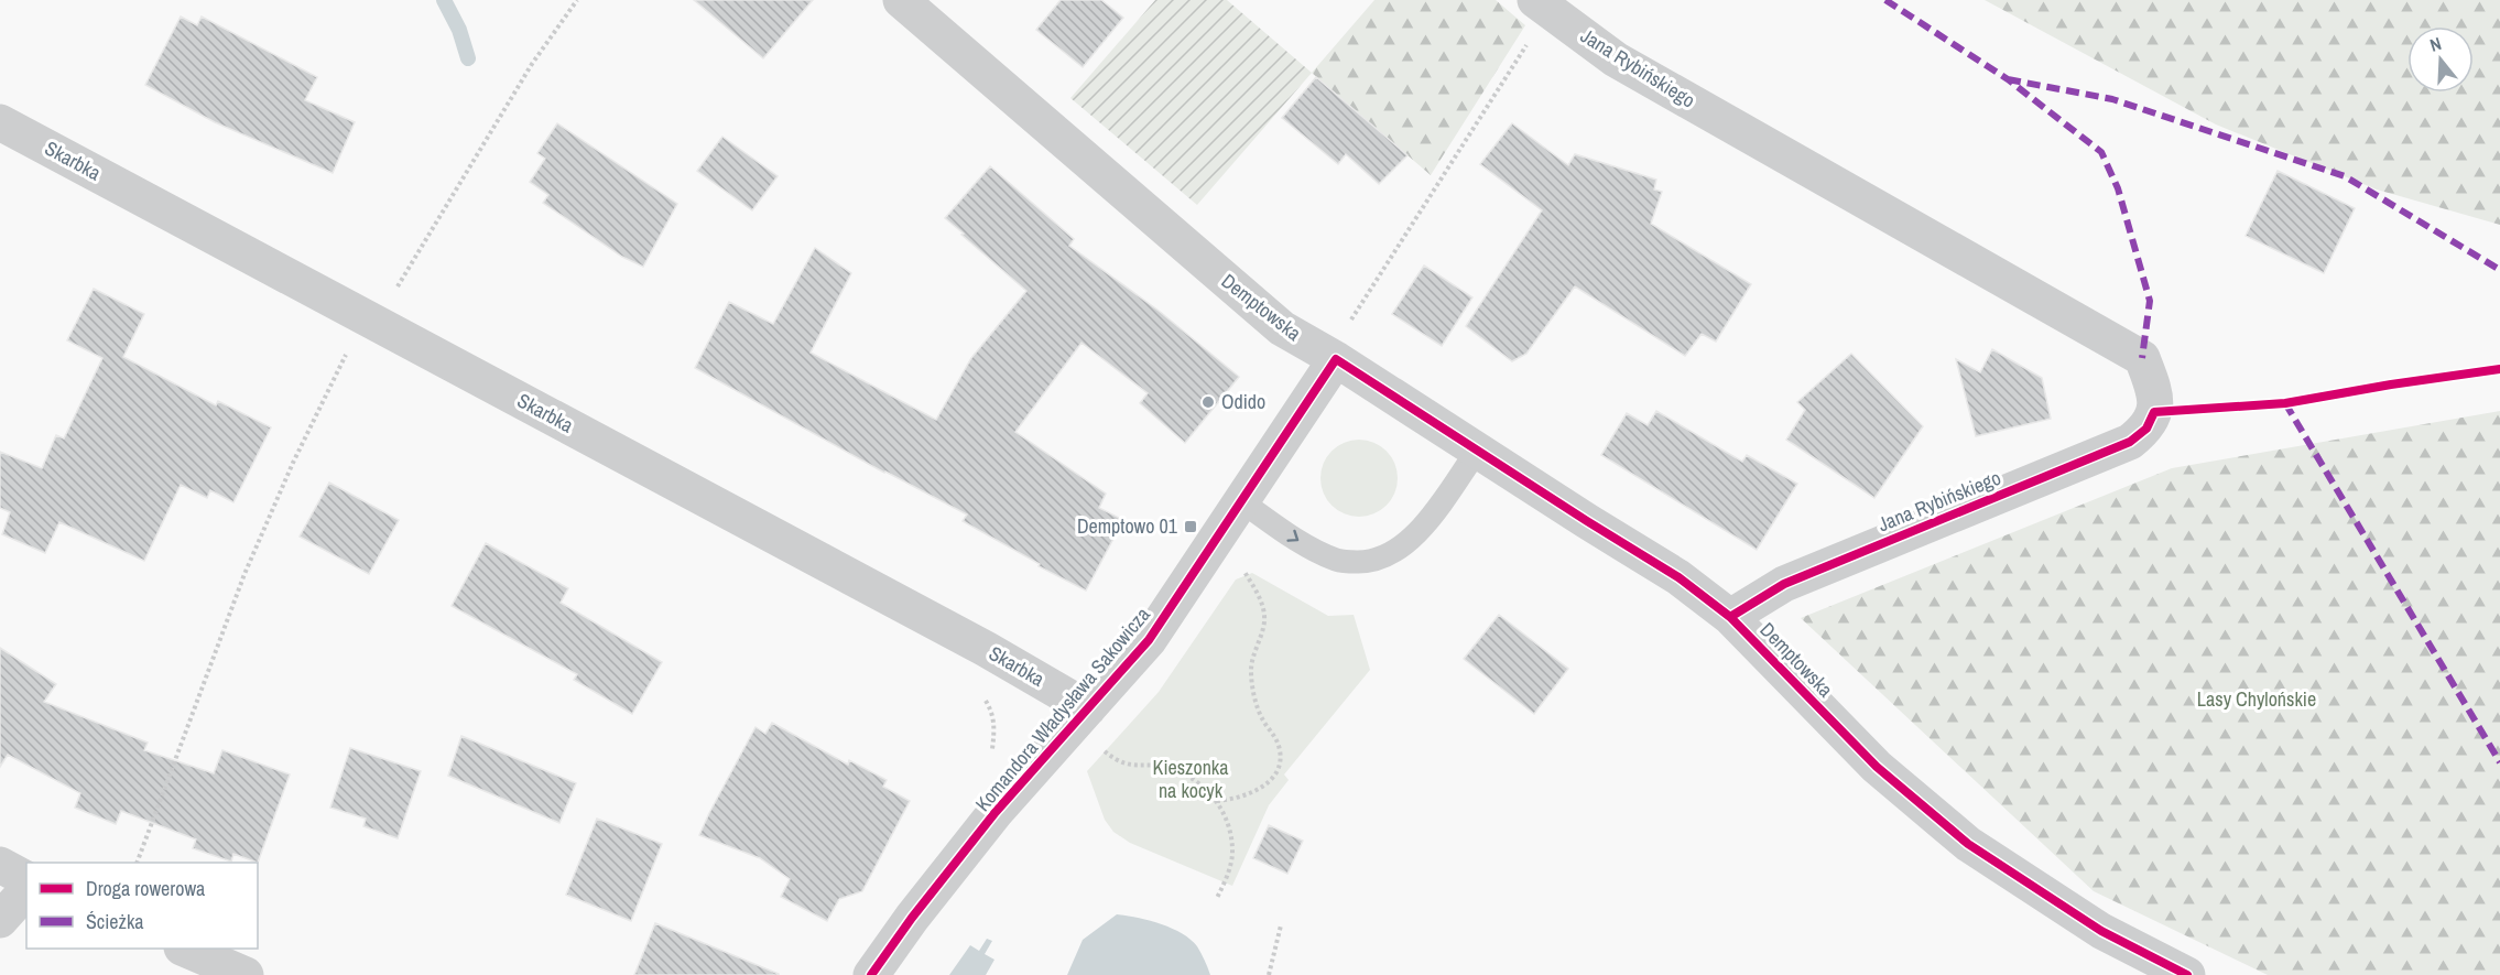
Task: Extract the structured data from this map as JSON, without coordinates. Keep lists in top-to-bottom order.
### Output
{
  "streets": {
    "street": [
      "Jana Rybińskiego",
      "Skarbka",
      "Demptowska",
      "Komandora Władysława Sakowicza"
    ]
  },
  "crossings": [
    ["Jana Rybińskiego", "Demptowska"],
    ["Skarbka", "Komandora Władysława Sakowicza"],
    ["Demptowska", "Komandora Władysława Sakowicza"]
  ],
  "parks": ["Lasy Chylońskie", "Kieszonka na kocyk"],
  "places": {
    "other": ["Odido"],
    "transit": ["Demptowo 01"]
  },
  "legend": ["Droga rowerowa", "Ścieżka"],
  "north": "top"
}
